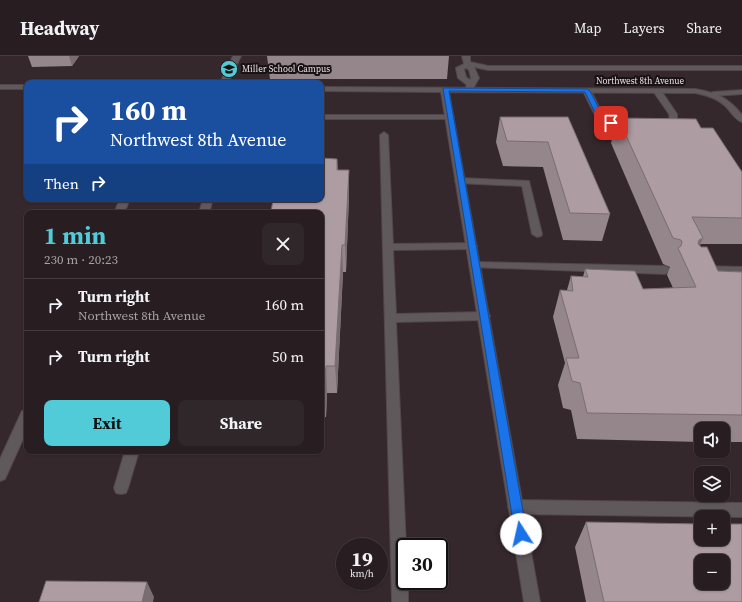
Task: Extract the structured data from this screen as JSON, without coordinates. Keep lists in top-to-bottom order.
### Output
{
  "streets": {
    "street": ["Northwest 8th Avenue"]
  },
  "places": {
    "school or university": ["Miller School Campus"]
  },
  "page": {
    "header": "Headway",
    "nav": ["Map", "Layers", "Share"],
    "turn": ["160 m", "Northwest 8th Avenue"],
    "then": "Then",
    "heading": ["1 min", "230 m · 20:23"],
    "list": [
      {
        "name": "Turn right",
        "note": "Northwest 8th Avenue",
        "value": "160 m"
      },
      {
        "name": "Turn right",
        "value": "50 m"
      }
    ],
    "buttons": ["Exit", "Share"],
    "map_buttons": ["+", "−"],
    "speed": "19 km/h",
    "limit": "30"
  }
}
